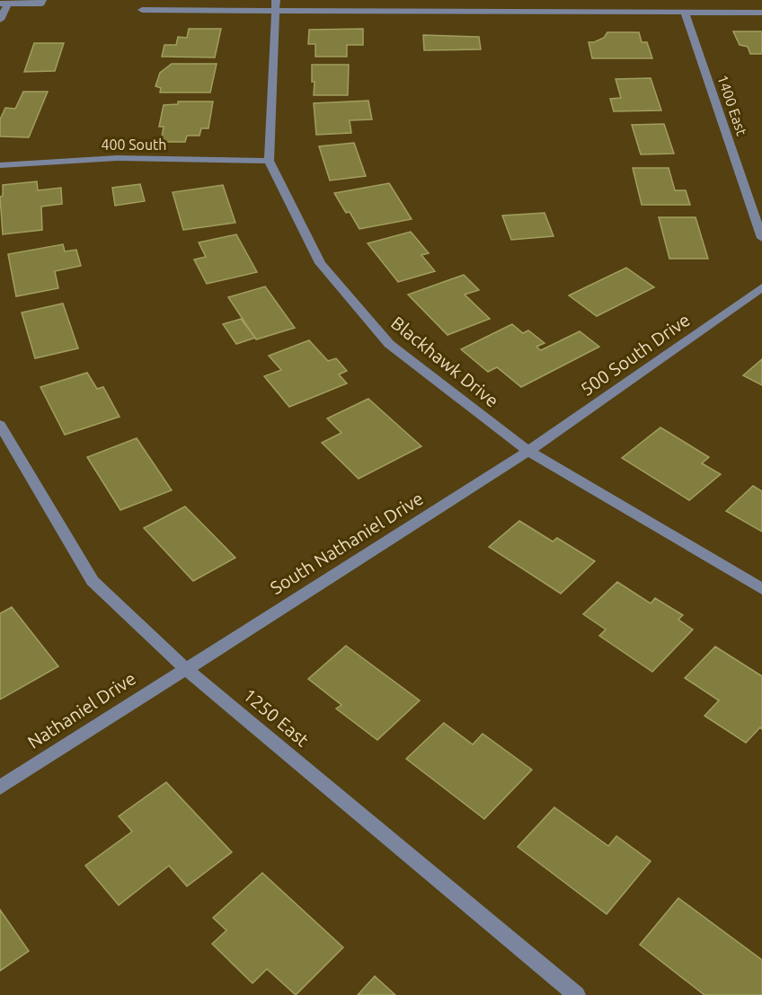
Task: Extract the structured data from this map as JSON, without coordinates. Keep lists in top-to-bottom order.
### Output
{
  "streets": {
    "street": [
      "1400 East",
      "400 South",
      "500 South Drive",
      "Blackhawk Drive",
      "South Nathaniel Drive",
      "Nathaniel Drive",
      "1250 East"
    ]
  },
  "crossings": [
    ["400 South", "Blackhawk Drive"],
    ["500 South Drive", "Blackhawk Drive"],
    ["500 South Drive", "South Nathaniel Drive"],
    ["Blackhawk Drive", "South Nathaniel Drive"],
    ["South Nathaniel Drive", "Nathaniel Drive"],
    ["South Nathaniel Drive", "1250 East"],
    ["Nathaniel Drive", "1250 East"]
  ]
}
